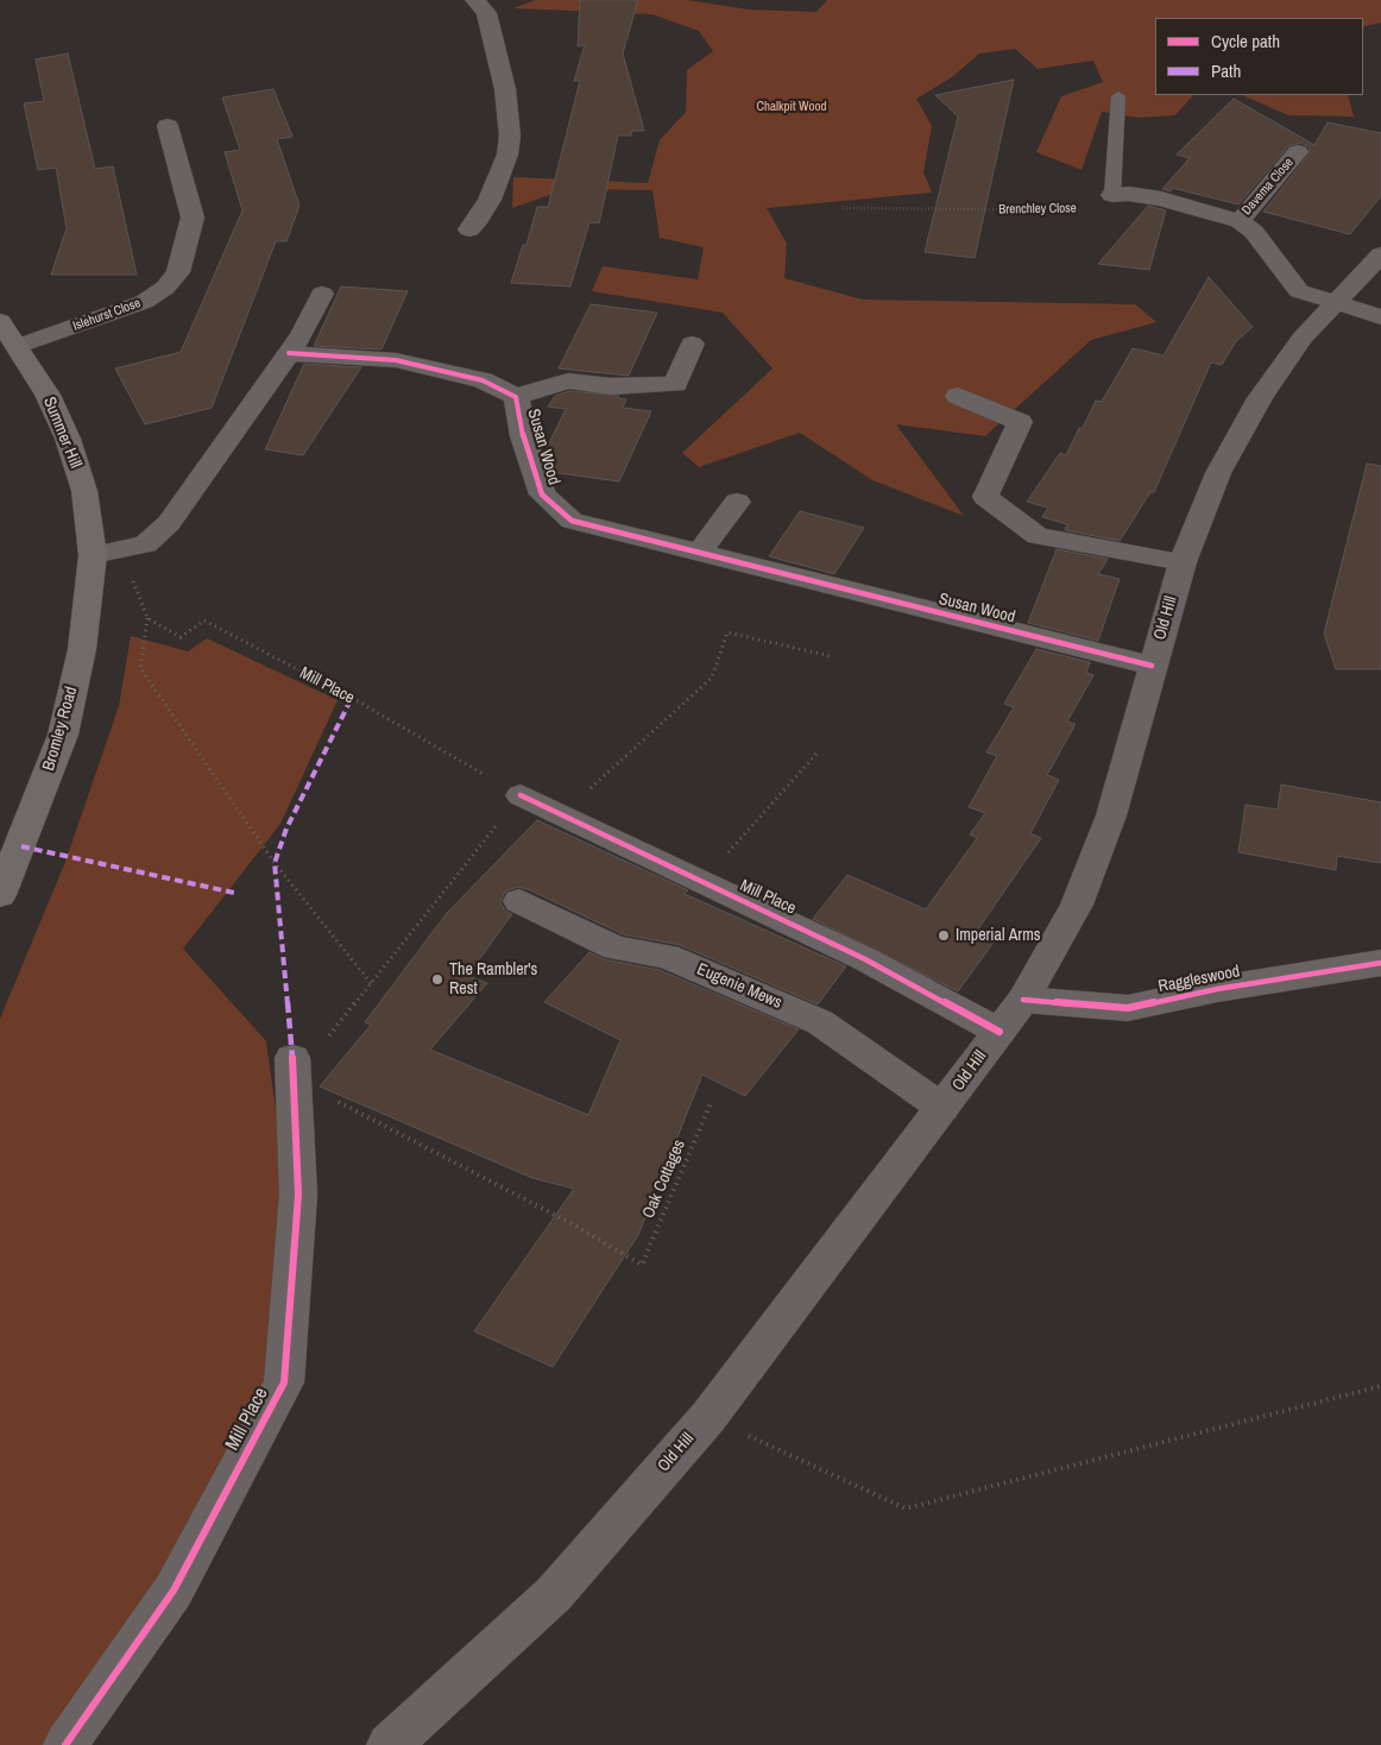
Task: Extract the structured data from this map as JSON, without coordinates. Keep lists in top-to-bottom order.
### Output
{
  "streets": {
    "main road": ["Summer Hill", "Bromley Road"],
    "street": [
      "Davema Close",
      "Islehurst Close",
      "Susan Wood",
      "Old Hill",
      "Mill Place",
      "Raggleswood",
      "Eugenie Mews"
    ],
    "path": ["Brenchley Close", "Oak Cottages"]
  },
  "crossings": [
    ["Islehurst Close", "Summer Hill"],
    ["Summer Hill", "Bromley Road"],
    ["Susan Wood", "Old Hill"],
    ["Old Hill", "Mill Place"],
    ["Old Hill", "Raggleswood"],
    ["Old Hill", "Eugenie Mews"]
  ],
  "parks": ["Chalkpit Wood"],
  "places": ["Imperial Arms", "The Rambler's Rest"],
  "legend": ["Cycle path", "Path"]
}
